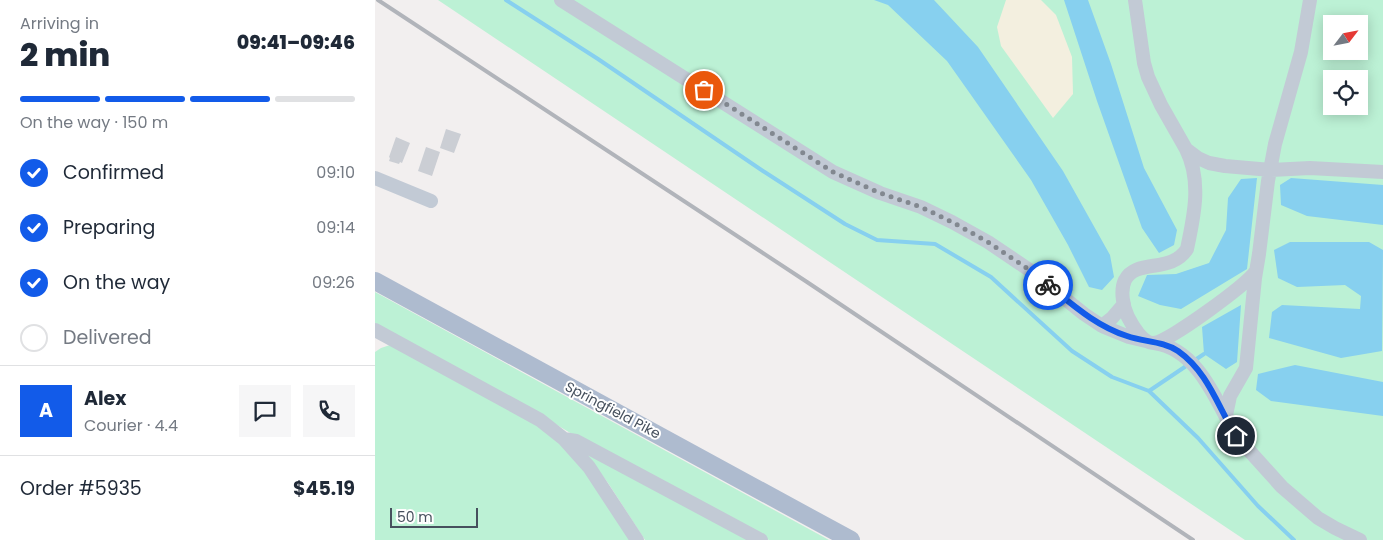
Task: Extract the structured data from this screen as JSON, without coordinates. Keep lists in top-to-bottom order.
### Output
{
  "streets": {
    "main road": ["Springfield Pike"]
  },
  "scale_bar": "50 m",
  "north": "top right",
  "page": {
    "heading": ["2 min", "Arriving in", "09:41–09:46"],
    "panel": [
      "Alex",
      "Courier · 4.4",
      "Order #5935",
      "$45.19"
    ],
    "bar": "On the way · 150 m",
    "list": [
      ["Confirmed", "09:10"],
      ["Preparing", "09:14"],
      ["On the way", "09:26"],
      "Delivered"
    ],
    "round": "A",
    "scale": "50 m"
  }
}
